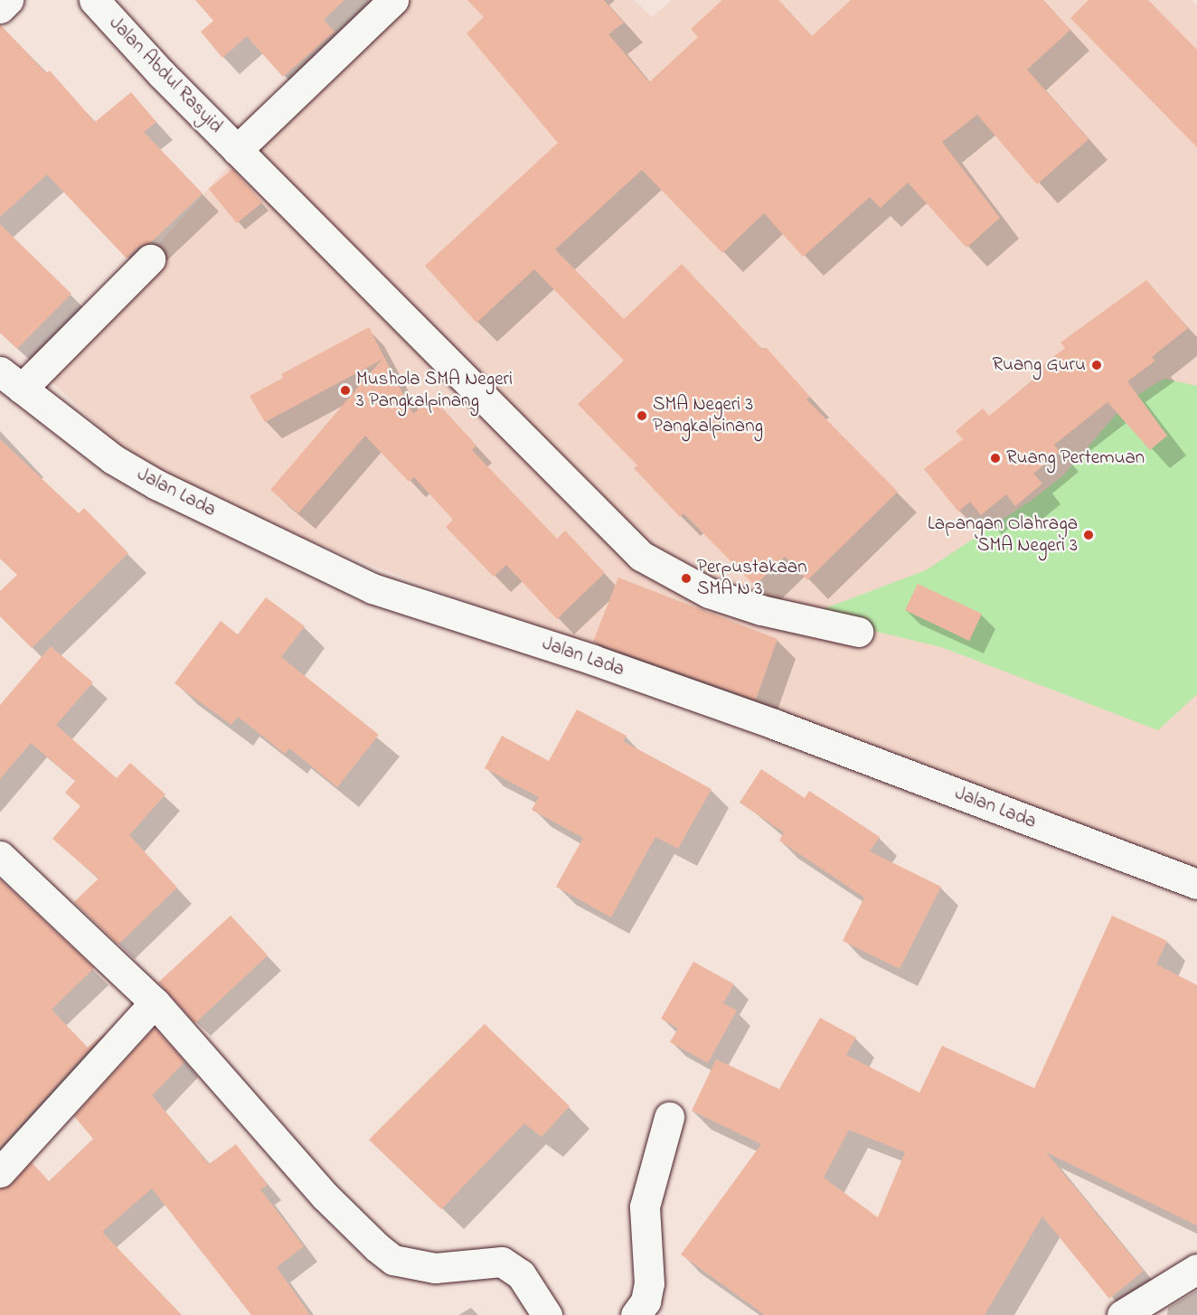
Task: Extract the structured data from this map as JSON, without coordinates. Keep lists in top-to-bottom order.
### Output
{
  "streets": {
    "street": ["Jalan Abdul Rasyid", "Jalan Lada"]
  },
  "places": [
    "Ruang Guru",
    "Mushola SMA Negeri 3 Pangkalpinang",
    "SMA Negeri 3 Pangkalpinang",
    "Ruang Pertemuan",
    "Lapangan Olahraga SMA Negeri 3",
    "Perpustakaan SMA N 3"
  ]
}
